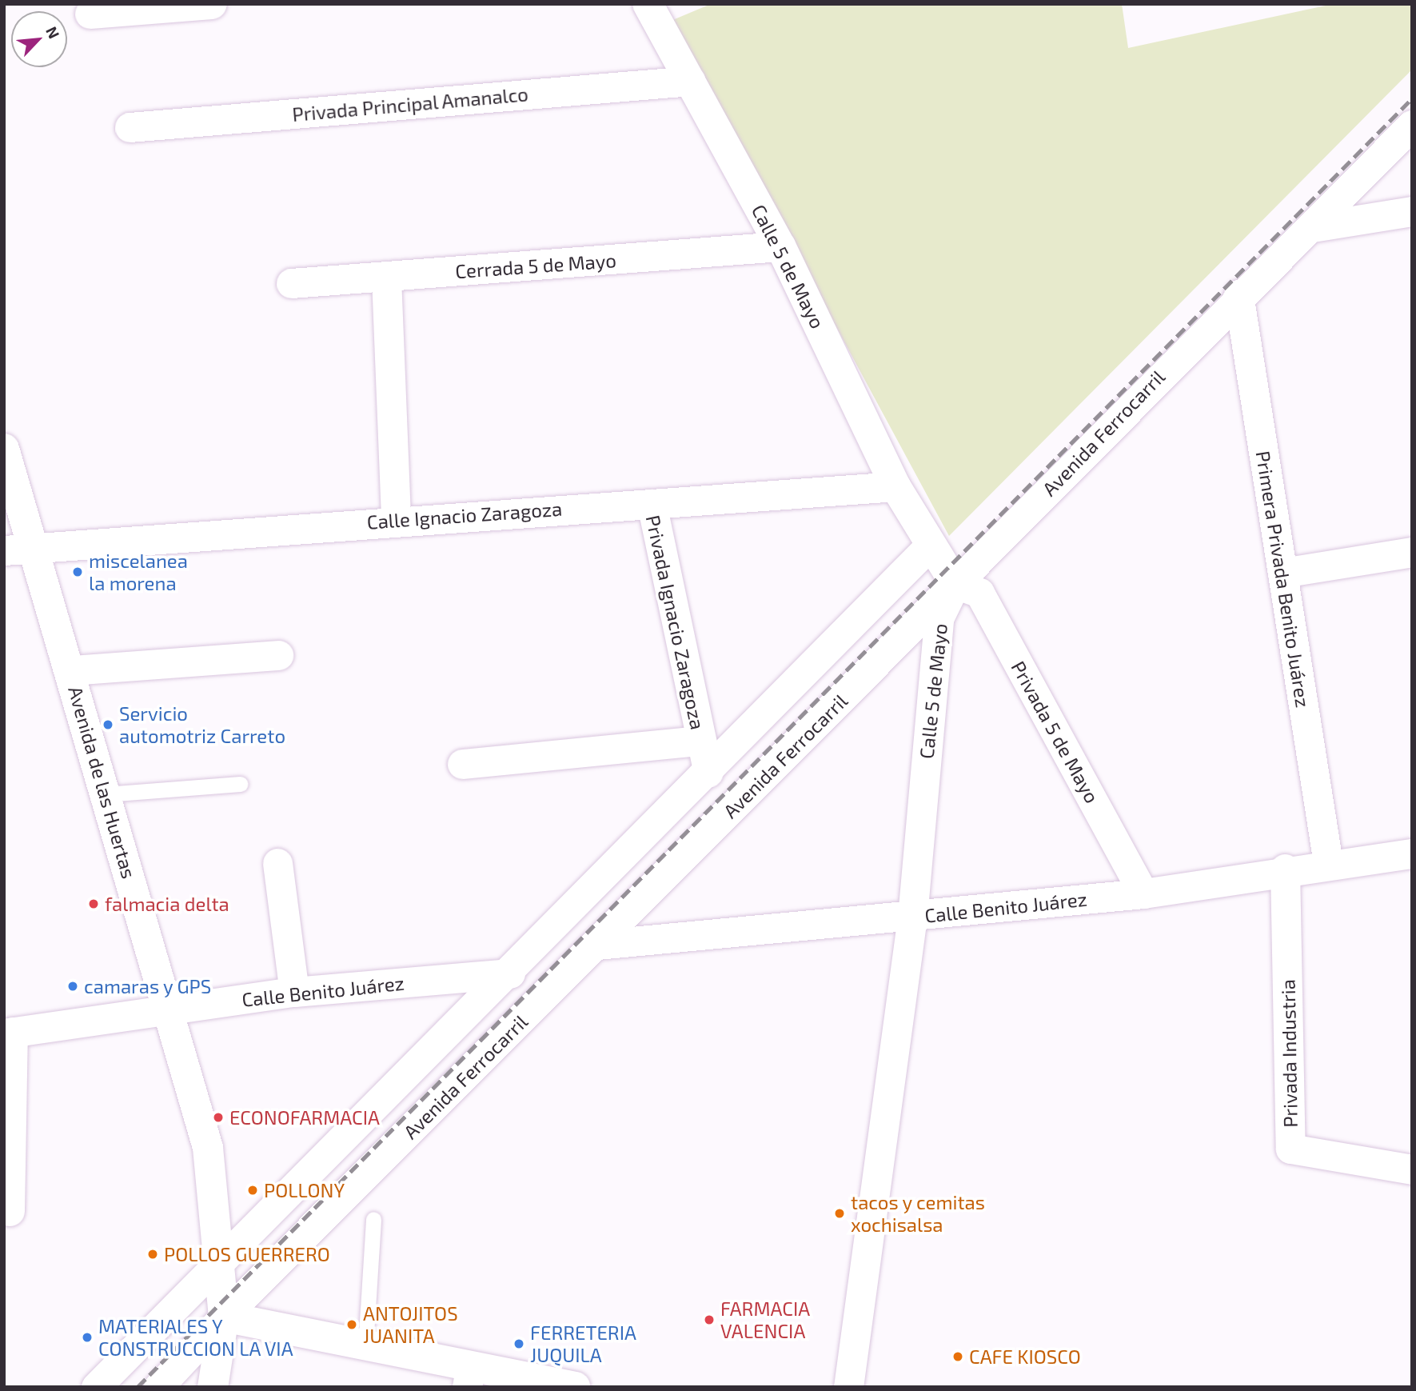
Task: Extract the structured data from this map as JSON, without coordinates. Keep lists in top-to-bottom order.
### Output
{
  "streets": {
    "street": [
      "Privada Principal Amanalco",
      "Cerrada 5 de Mayo",
      "Calle 5 de Mayo",
      "Avenida Ferrocarril",
      "Calle Ignacio Zaragoza",
      "Primera Privada Benito Juárez",
      "Privada Ignacio Zaragoza",
      "Privada 5 de Mayo",
      "Avenida de las Huertas",
      "Calle Benito Juárez",
      "Privada Industria"
    ]
  },
  "crossings": [
    ["Privada Principal Amanalco", "Calle 5 de Mayo"],
    ["Cerrada 5 de Mayo", "Calle 5 de Mayo"],
    ["Calle 5 de Mayo", "Avenida Ferrocarril"],
    ["Calle 5 de Mayo", "Calle Ignacio Zaragoza"],
    ["Calle 5 de Mayo", "Privada 5 de Mayo"],
    ["Calle 5 de Mayo", "Calle Benito Juárez"],
    ["Avenida Ferrocarril", "Primera Privada Benito Juárez"],
    ["Avenida Ferrocarril", "Privada 5 de Mayo"],
    ["Avenida Ferrocarril", "Avenida de las Huertas"],
    ["Avenida Ferrocarril", "Calle Benito Juárez"],
    ["Calle Ignacio Zaragoza", "Privada Ignacio Zaragoza"],
    ["Calle Ignacio Zaragoza", "Avenida de las Huertas"],
    ["Primera Privada Benito Juárez", "Calle Benito Juárez"],
    ["Privada 5 de Mayo", "Calle Benito Juárez"],
    ["Avenida de las Huertas", "Calle Benito Juárez"],
    ["Calle Benito Juárez", "Privada Industria"]
  ],
  "places": [
    "miscelanea la morena",
    "Servicio automotriz Carreto",
    "falmacia delta",
    "camaras y GPS",
    "ECONOFARMACIA",
    "POLLONY",
    "tacos y cemitas xochisalsa",
    "POLLOS GUERRERO",
    "FARMACIA VALENCIA",
    "ANTOJITOS JUANITA",
    "MATERIALES Y CONSTRUCCION LA VIA",
    "FERRETERIA JUQUILA",
    "CAFE KIOSCO"
  ],
  "north": "top right"
}
